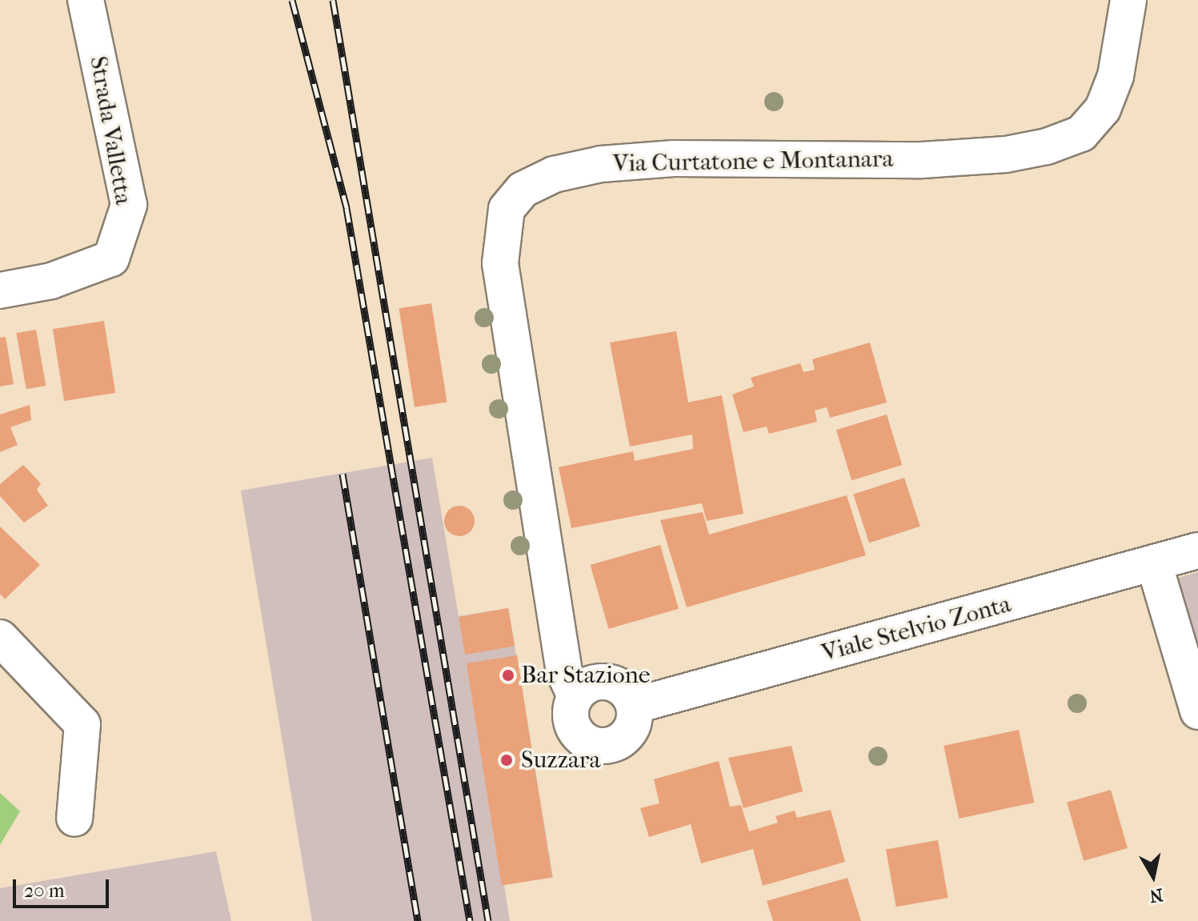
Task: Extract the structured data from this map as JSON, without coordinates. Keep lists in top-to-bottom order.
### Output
{
  "streets": {
    "street": ["Strada Valletta", "Via Curtatone e Montanara", "Viale Stelvio Zonta"]
  },
  "crossings": [
    ["Via Curtatone e Montanara", "Viale Stelvio Zonta"]
  ],
  "places": ["Bar Stazione", "Suzzara"],
  "scale_bar": "20 m",
  "north": "bottom"
}
